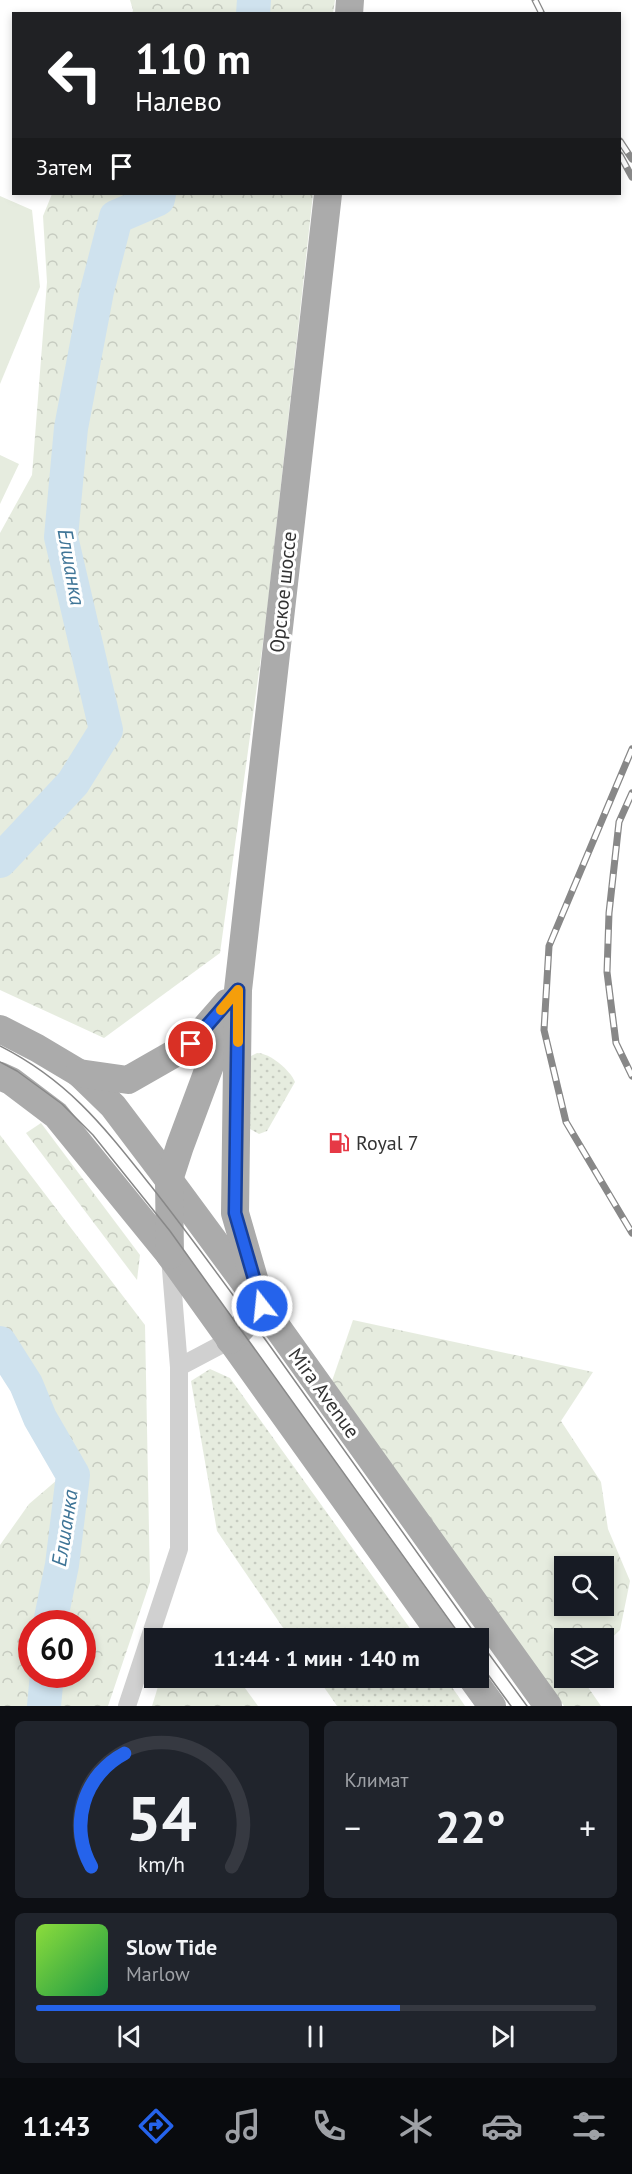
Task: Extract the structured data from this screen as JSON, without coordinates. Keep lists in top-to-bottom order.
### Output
{
  "streets": {
    "main road": ["Орское шоссе", "Mira Avenue"]
  },
  "water": ["Елшанка"],
  "places": {
    "fuel station": ["Royal 7"]
  },
  "page": {
    "turn": ["110 m", "Налево"],
    "then": "Затем",
    "limit": "60",
    "trip": "11:44 · 1 мин · 140 m",
    "tile": "Климат",
    "heat": ["−", "22°", "+"],
    "song": ["Slow Tide", "Marlow"],
    "tabs": "11:43",
    "gauge": ["54", "km/h"]
  }
}
